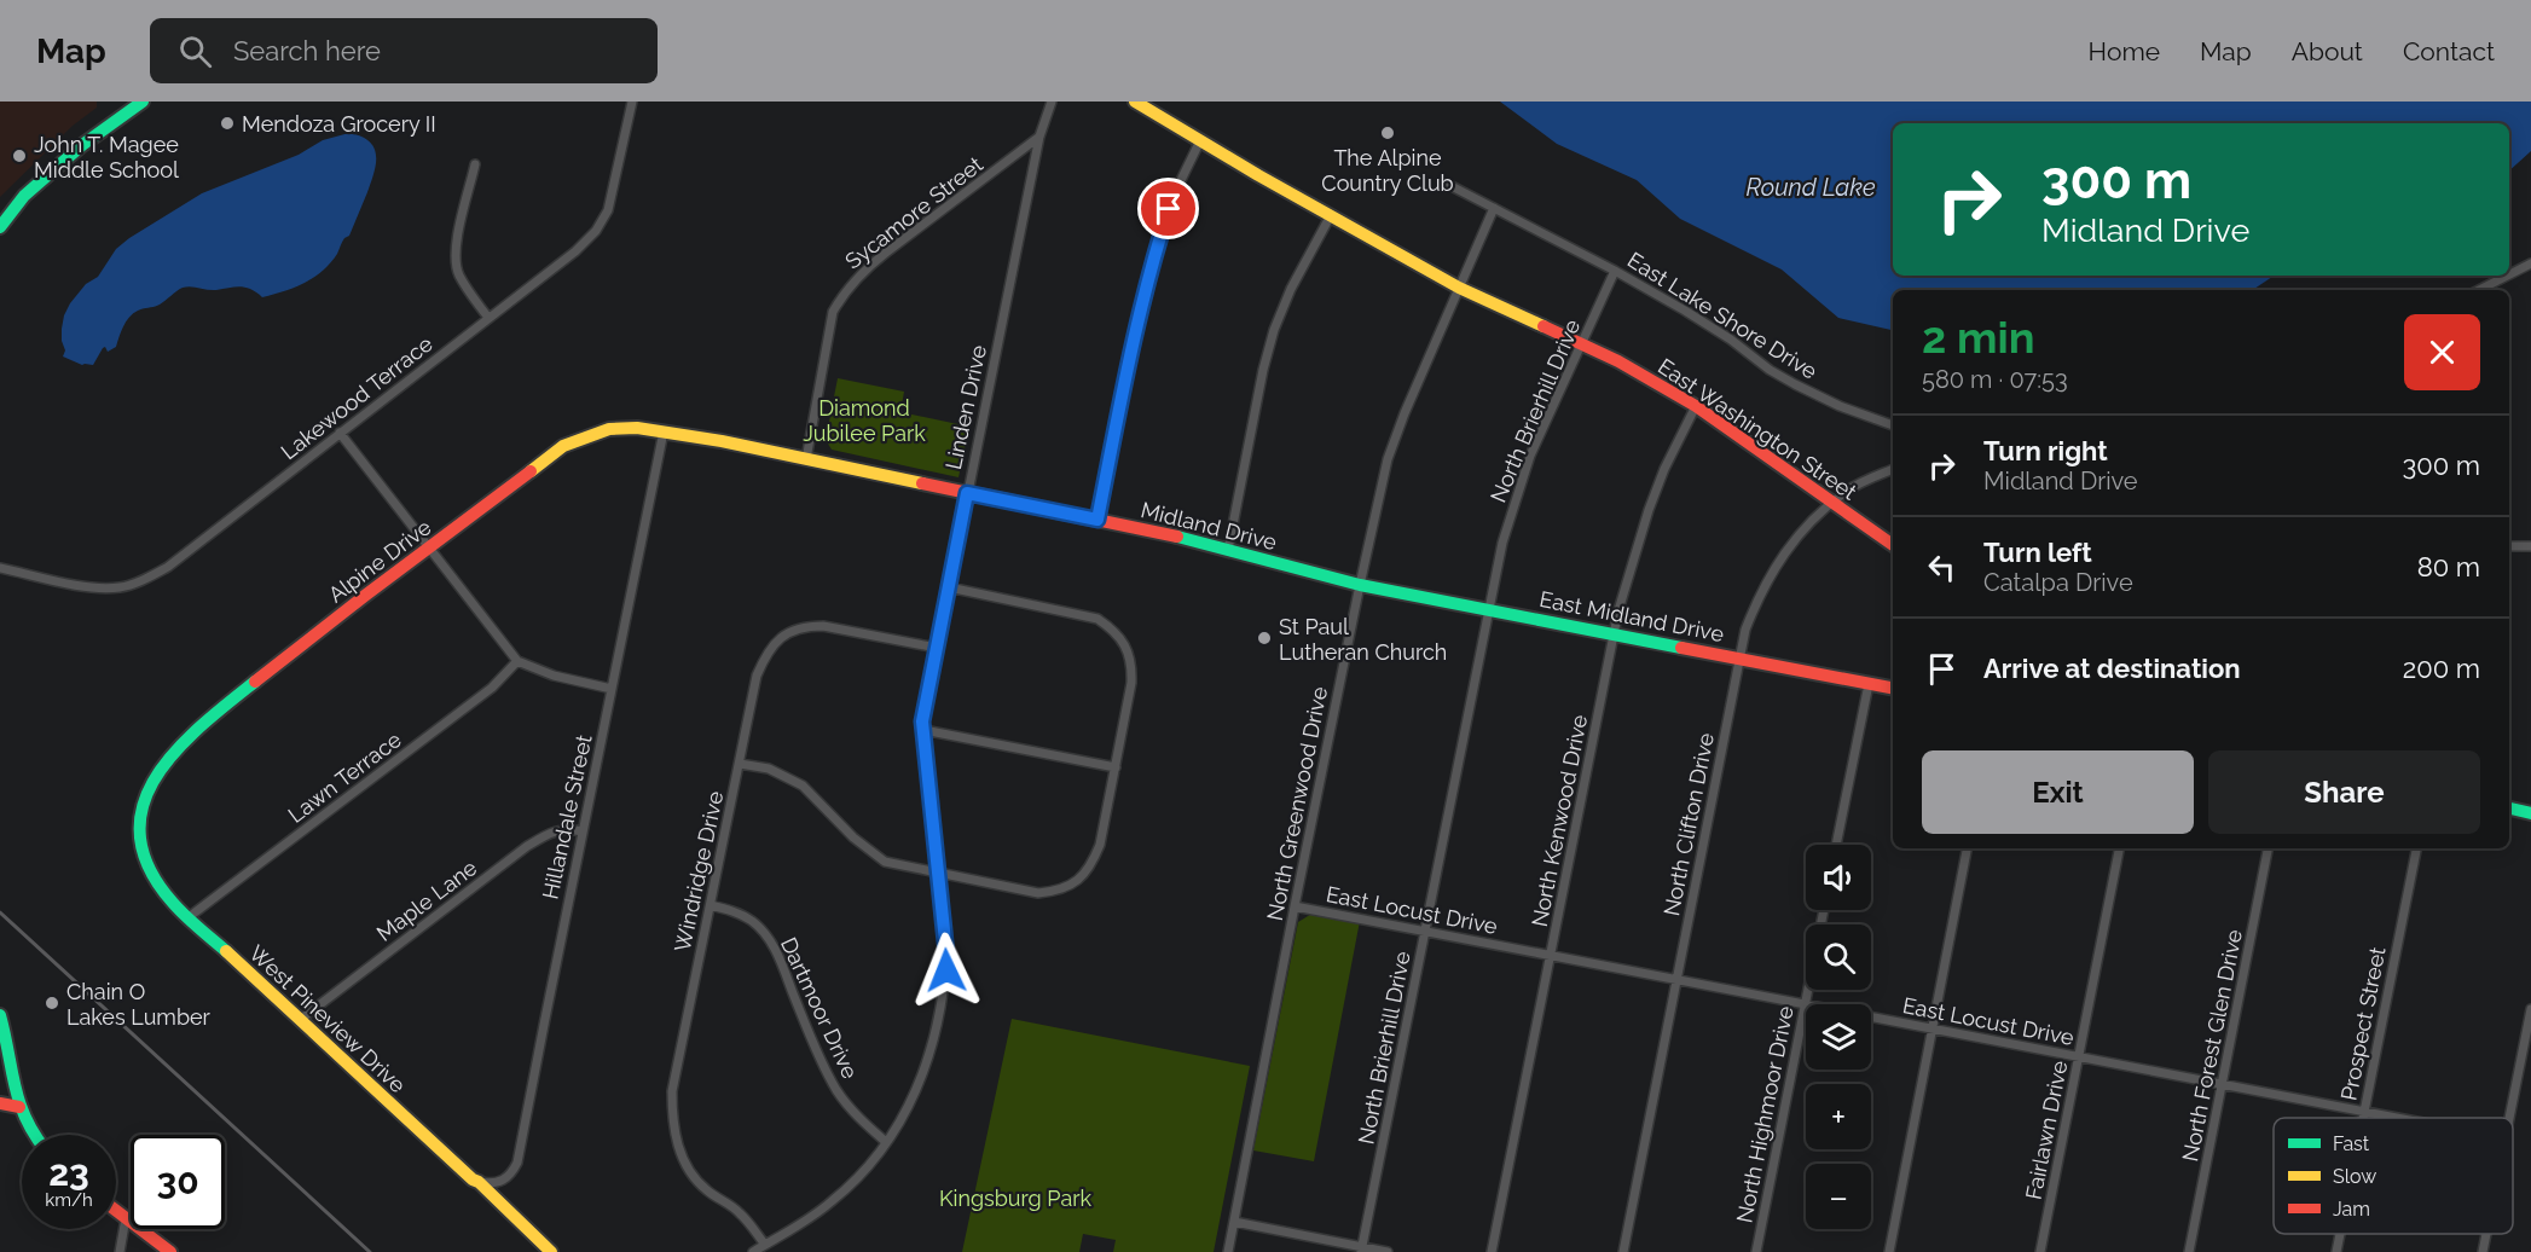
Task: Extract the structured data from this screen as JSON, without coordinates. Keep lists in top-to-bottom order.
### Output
{
  "streets": {
    "street": [
      "Sycamore Street",
      "East Lake Shore Drive",
      "Lakewood Terrace",
      "Linden Drive",
      "North Brierhill Drive",
      "East Washington Street",
      "Midland Drive",
      "Alpine Drive",
      "East Midland Drive",
      "Lawn Terrace",
      "North Greenwood Drive",
      "Hillandale Street",
      "North Kenwood Drive",
      "North Clifton Drive",
      "Windridge Drive",
      "Maple Lane",
      "East Locust Drive",
      "Dartmoor Drive",
      "West Pineview Drive",
      "Prospect Street",
      "North Forest Glen Drive",
      "North Highmoor Drive",
      "Fairlawn Drive"
    ]
  },
  "crossings": [
    ["Sycamore Street", "Linden Drive"],
    ["Sycamore Street", "Midland Drive"],
    ["East Lake Shore Drive", "North Brierhill Drive"],
    ["East Lake Shore Drive", "North Greenwood Drive"],
    ["Linden Drive", "Midland Drive"],
    ["Linden Drive", "Windridge Drive"],
    ["Linden Drive", "Dartmoor Drive"],
    ["North Brierhill Drive", "East Washington Street"],
    ["North Brierhill Drive", "East Midland Drive"],
    ["North Brierhill Drive", "East Locust Drive"],
    ["East Washington Street", "North Greenwood Drive"],
    ["East Washington Street", "North Kenwood Drive"],
    ["East Washington Street", "North Clifton Drive"],
    ["Midland Drive", "Alpine Drive"],
    ["Midland Drive", "East Midland Drive"],
    ["Midland Drive", "North Greenwood Drive"],
    ["Midland Drive", "Hillandale Street"],
    ["Alpine Drive", "Hillandale Street"],
    ["Alpine Drive", "West Pineview Drive"],
    ["East Midland Drive", "North Greenwood Drive"],
    ["East Midland Drive", "North Kenwood Drive"],
    ["East Midland Drive", "North Clifton Drive"],
    ["Lawn Terrace", "West Pineview Drive"],
    ["North Greenwood Drive", "East Locust Drive"],
    ["Hillandale Street", "Maple Lane"],
    ["Hillandale Street", "West Pineview Drive"],
    ["North Kenwood Drive", "East Locust Drive"],
    ["North Clifton Drive", "East Locust Drive"],
    ["Windridge Drive", "Dartmoor Drive"],
    ["Maple Lane", "West Pineview Drive"],
    ["East Locust Drive", "Prospect Street"],
    ["East Locust Drive", "North Forest Glen Drive"],
    ["East Locust Drive", "North Highmoor Drive"],
    ["East Locust Drive", "Fairlawn Drive"]
  ],
  "water": ["Round Lake"],
  "parks": ["Diamond Jubilee Park", "Kingsburg Park"],
  "places": [
    "Mendoza Grocery II",
    "The Alpine Country Club",
    "John T. Magee Middle School",
    "St Paul Lutheran Church",
    "Chain O Lakes Lumber"
  ],
  "legend": ["Fast", "Slow", "Jam"],
  "page": {
    "header": "Map",
    "search": "Search here",
    "nav": [
      "Home",
      "Map",
      "About",
      "Contact"
    ],
    "turn": ["300 m", "Midland Drive"],
    "heading": ["2 min", "580 m · 07:53"],
    "list": [
      {
        "name": "Turn right",
        "note": "Midland Drive",
        "value": "300 m"
      },
      {
        "name": "Turn left",
        "note": "Catalpa Drive",
        "value": "80 m"
      },
      {
        "name": "Arrive at destination",
        "value": "200 m"
      }
    ],
    "buttons": ["Exit", "Share"],
    "map_buttons": ["+", "−"],
    "speed": "23 km/h",
    "limit": "30"
  }
}
